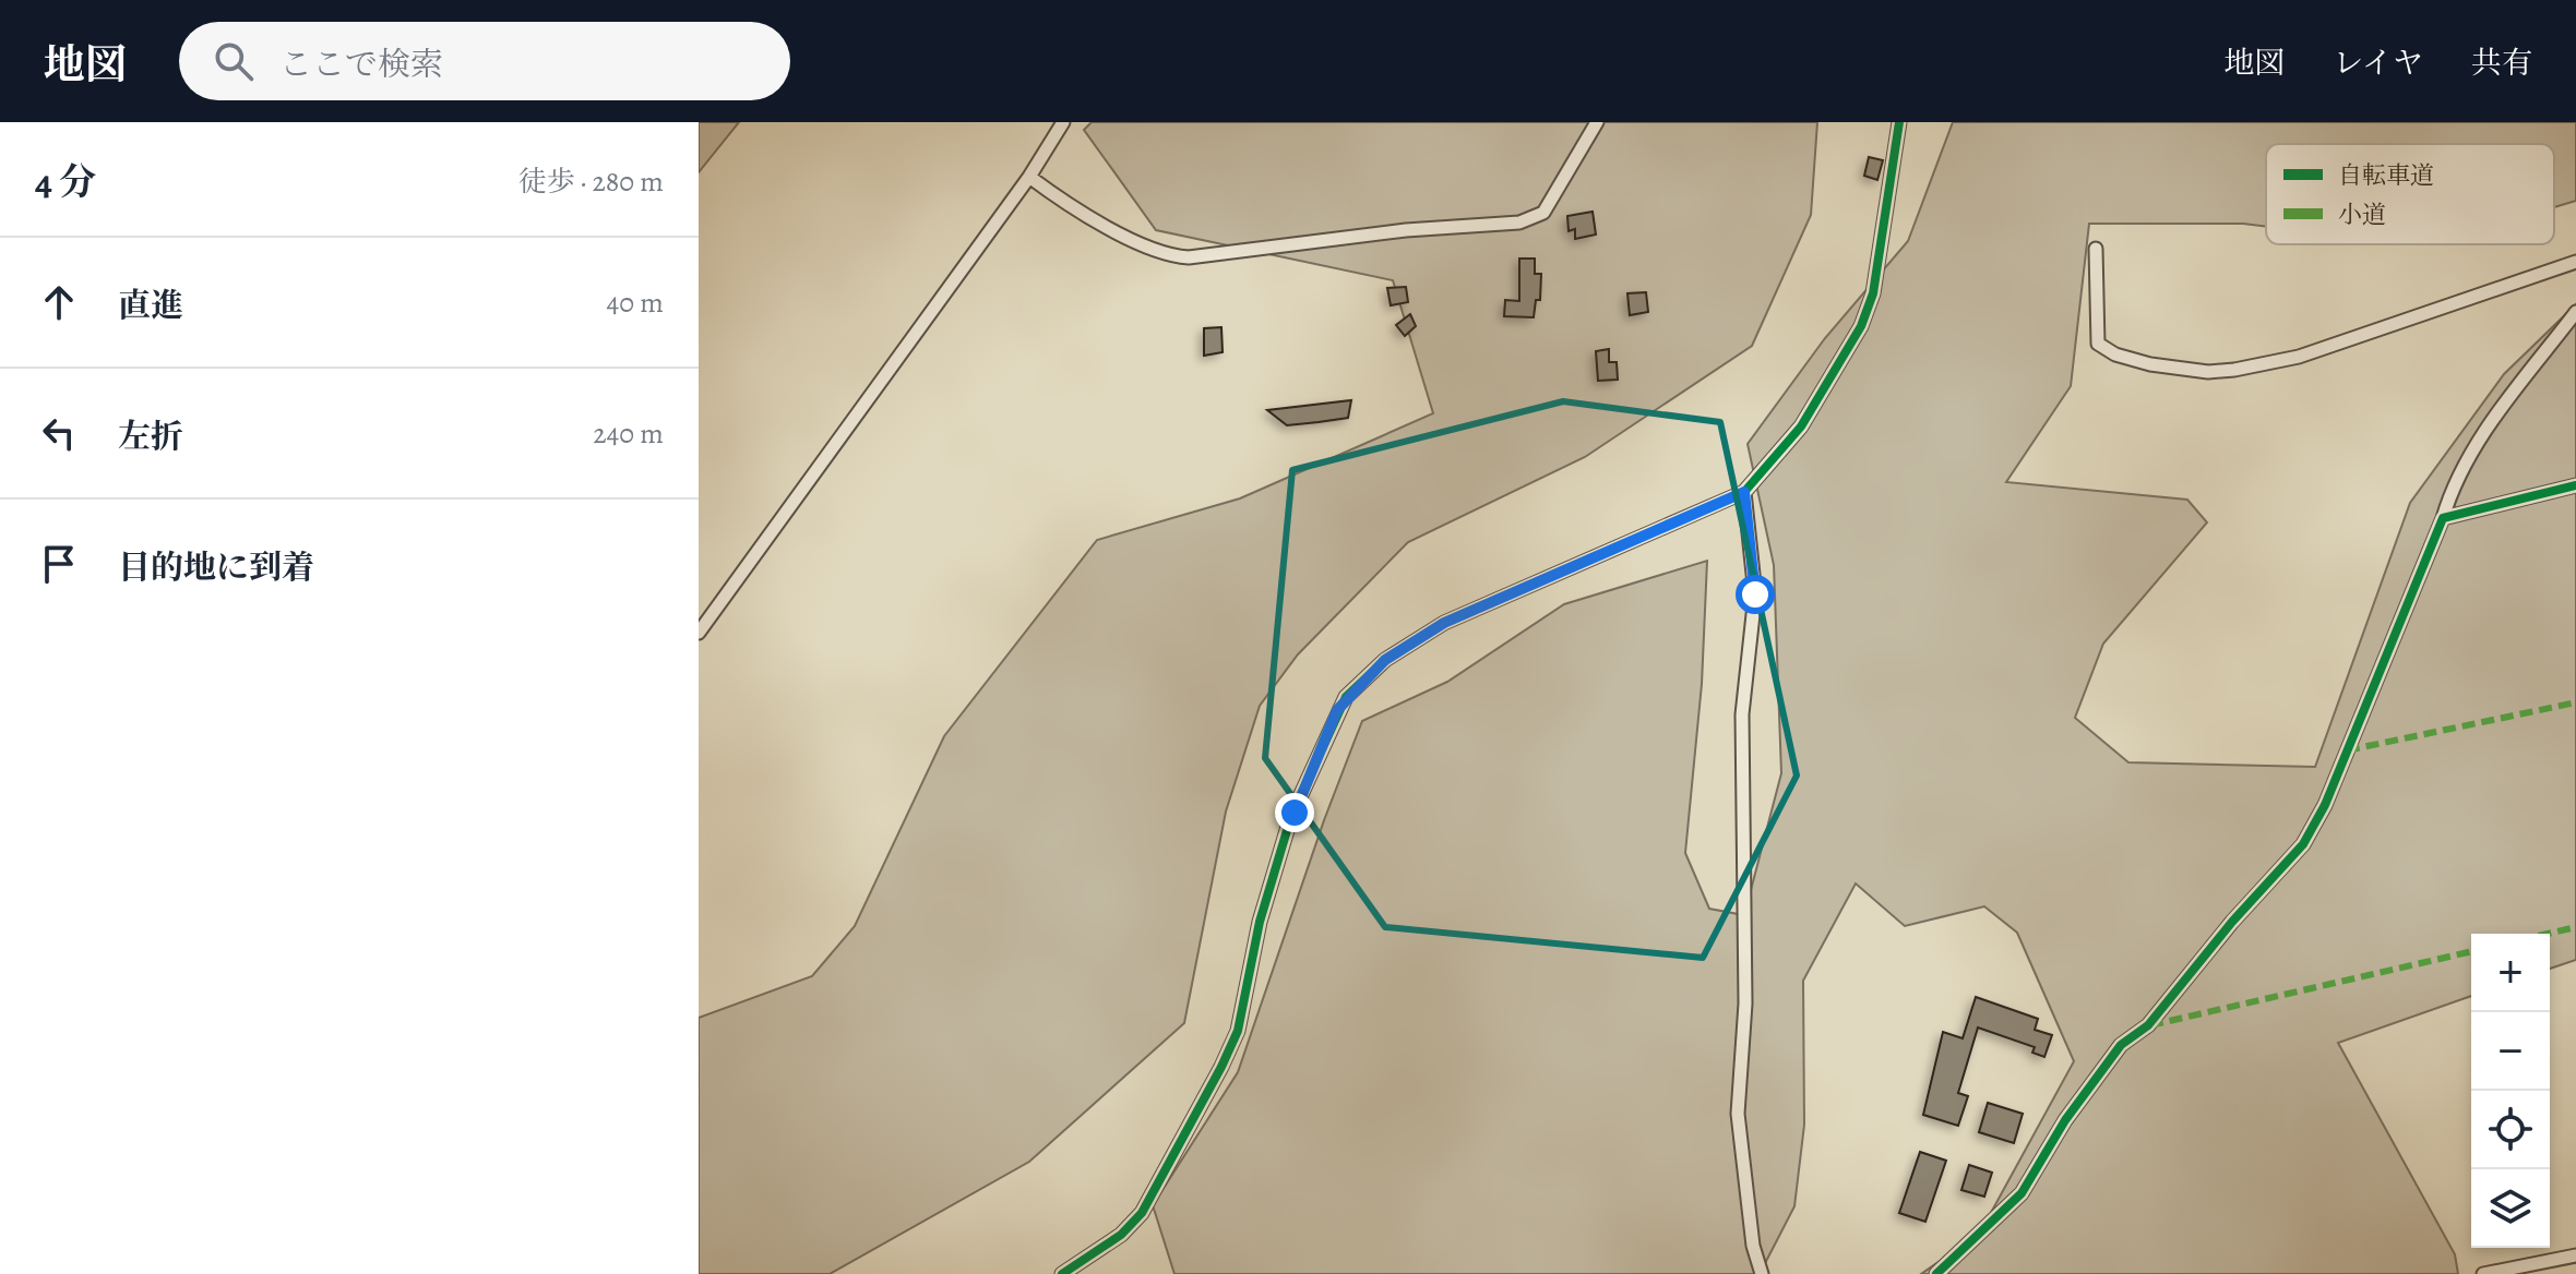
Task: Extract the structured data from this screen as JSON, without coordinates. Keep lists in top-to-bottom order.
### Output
{
  "legend": ["自転車道", "小道"],
  "page": {
    "header": "地図",
    "search": "ここで検索",
    "nav": ["地図", "レイヤ", "共有"],
    "heading": ["4 分", "徒歩 · 280 m"],
    "list": [
      ["直進", "40 m"],
      ["左折", "240 m"],
      "目的地に到着"
    ],
    "map_buttons": ["+", "−"]
  }
}
